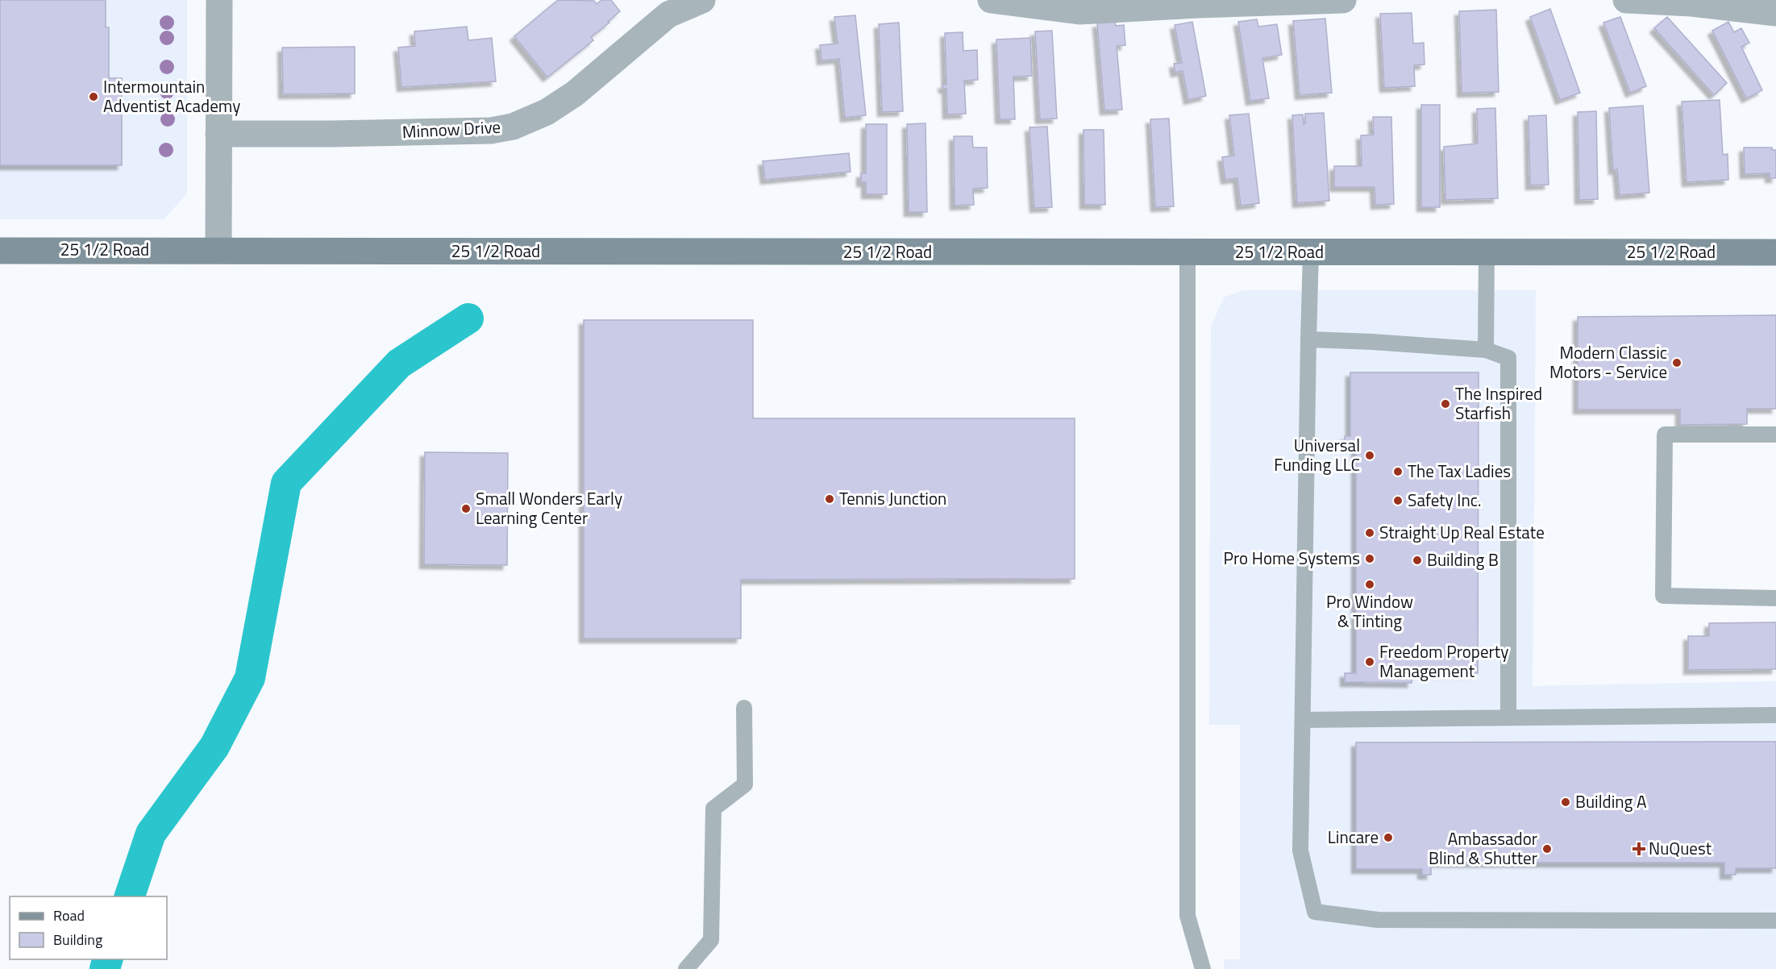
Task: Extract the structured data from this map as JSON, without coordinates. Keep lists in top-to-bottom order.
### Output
{
  "streets": {
    "street": ["Minnow Drive", "25 1/2 Road"]
  },
  "places": {
    "other": [
      "Intermountain Adventist Academy",
      "Modern Classic Motors - Service",
      "The Inspired Starfish",
      "Universal Funding LLC",
      "The Tax Ladies",
      "Tennis Junction",
      "Safety Inc.",
      "Small Wonders Early Learning Center",
      "Straight Up Real Estate",
      "Pro Home Systems",
      "Building B",
      "Pro Window & Tinting",
      "Freedom Property Management",
      "Building A",
      "Lincare",
      "Ambassador Blind & Shutter"
    ],
    "health": ["NuQuest"]
  },
  "legend": ["Road", "Building"]
}
